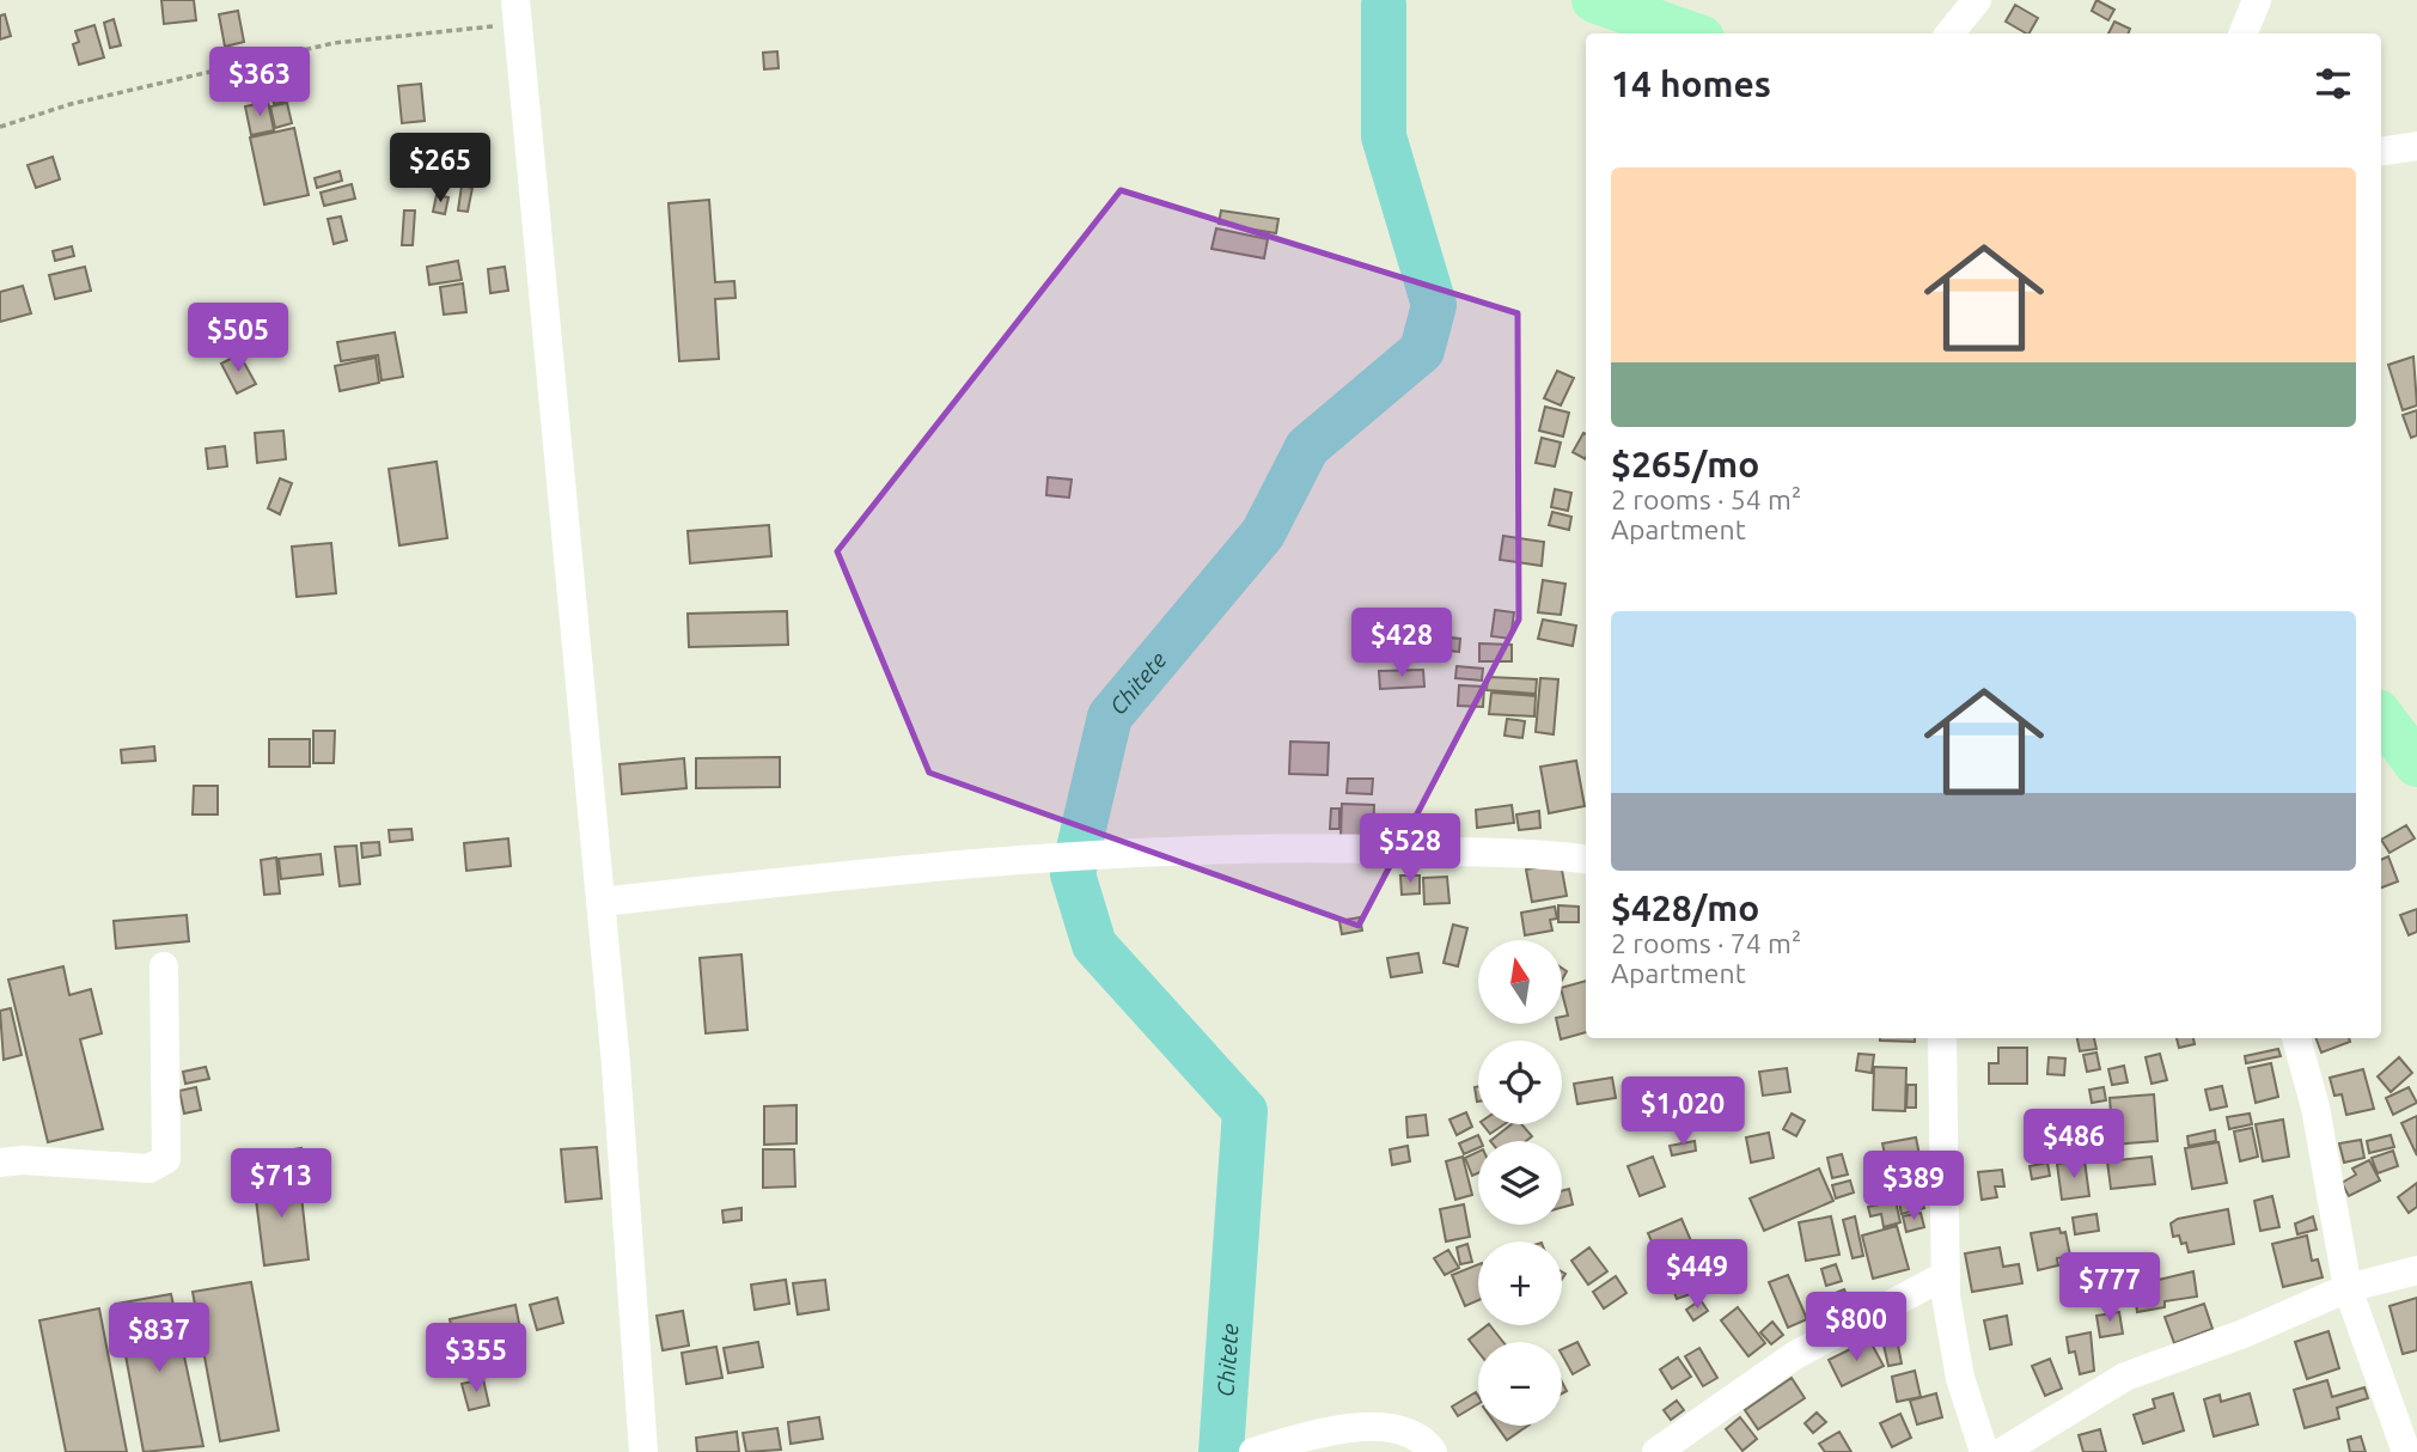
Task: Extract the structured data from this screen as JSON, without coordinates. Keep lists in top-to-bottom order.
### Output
{
  "water": ["Chitete"],
  "north": "top",
  "page": {
    "heading": "14 homes",
    "price": [
      "$363",
      "$265",
      "$505",
      "$428",
      "$528",
      "$1,020",
      "$486",
      "$713",
      "$389",
      "$449",
      "$777",
      "$800",
      "$837",
      "$355"
    ],
    "list": [
      {
        "name": "$265/mo",
        "note": "2 rooms · 54 m² · Apartment"
      },
      {
        "name": "$428/mo",
        "note": "2 rooms · 74 m² · Apartment"
      }
    ],
    "map_buttons": ["+", "−"]
  }
}
